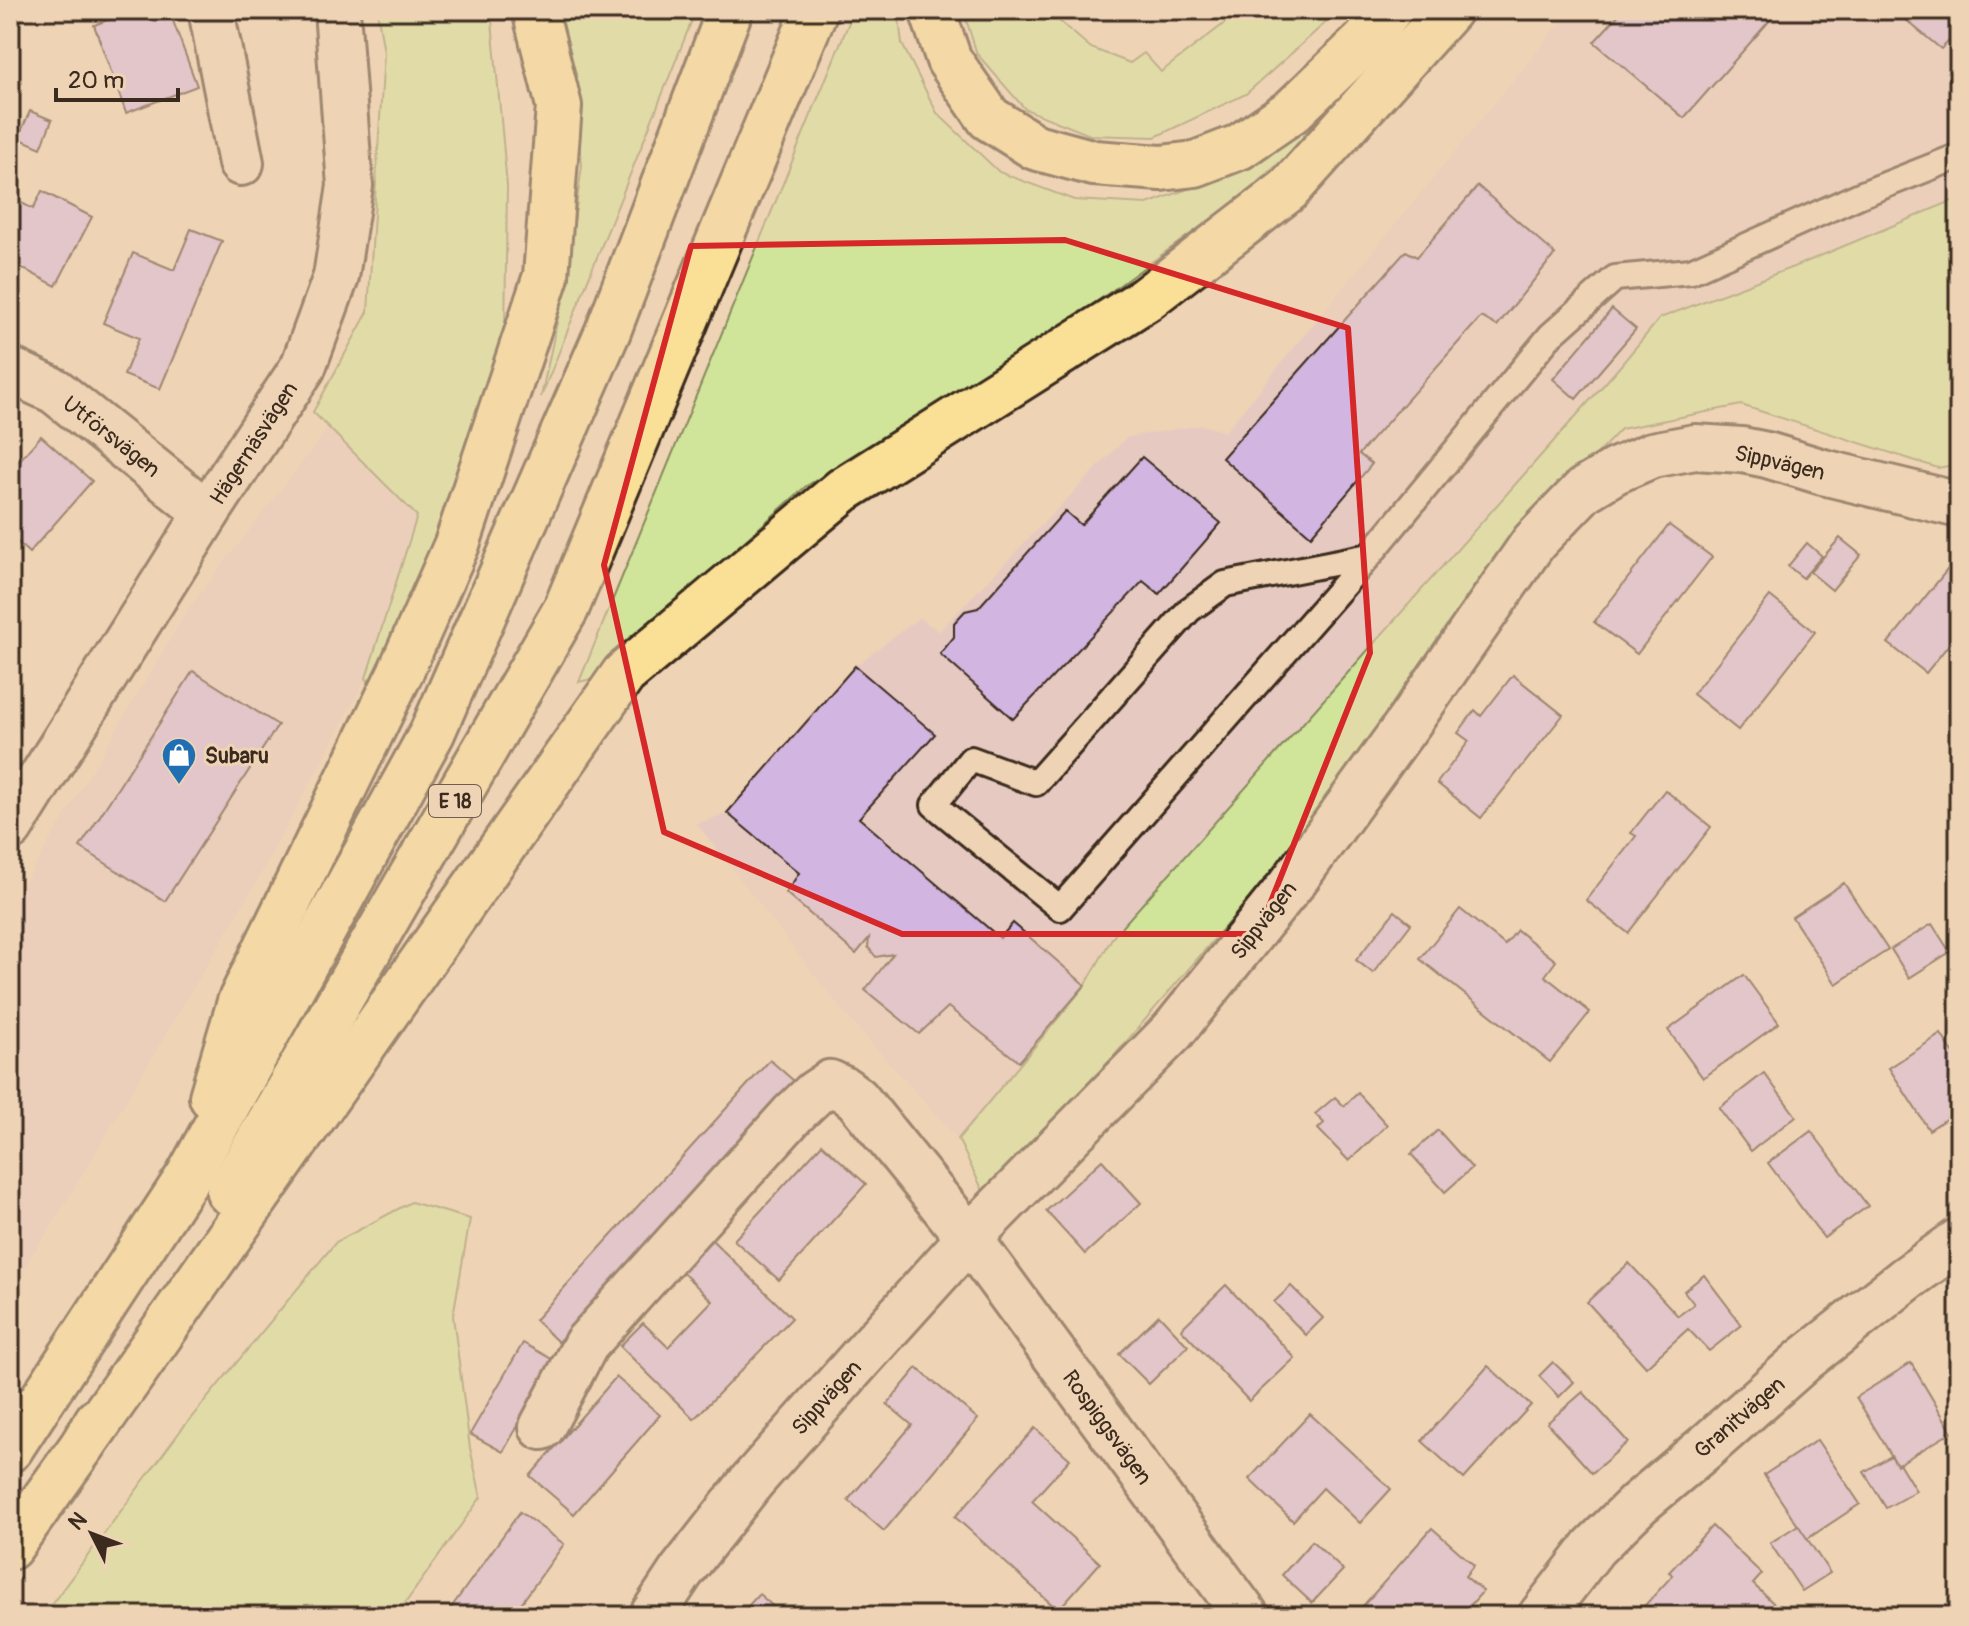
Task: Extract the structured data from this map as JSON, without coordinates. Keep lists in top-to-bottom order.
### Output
{
  "streets": {
    "highway": ["E 18"],
    "street": [
      "Utförsvägen",
      "Hägernäsvägen",
      "Sippvägen",
      "Granitvägen",
      "Rospiggsvägen"
    ]
  },
  "crossings": [
    ["Utförsvägen", "Hägernäsvägen"],
    ["Sippvägen", "Rospiggsvägen"]
  ],
  "places": {
    "shop": ["Subaru"]
  },
  "scale_bar": "20 m",
  "north": "top left"
}
